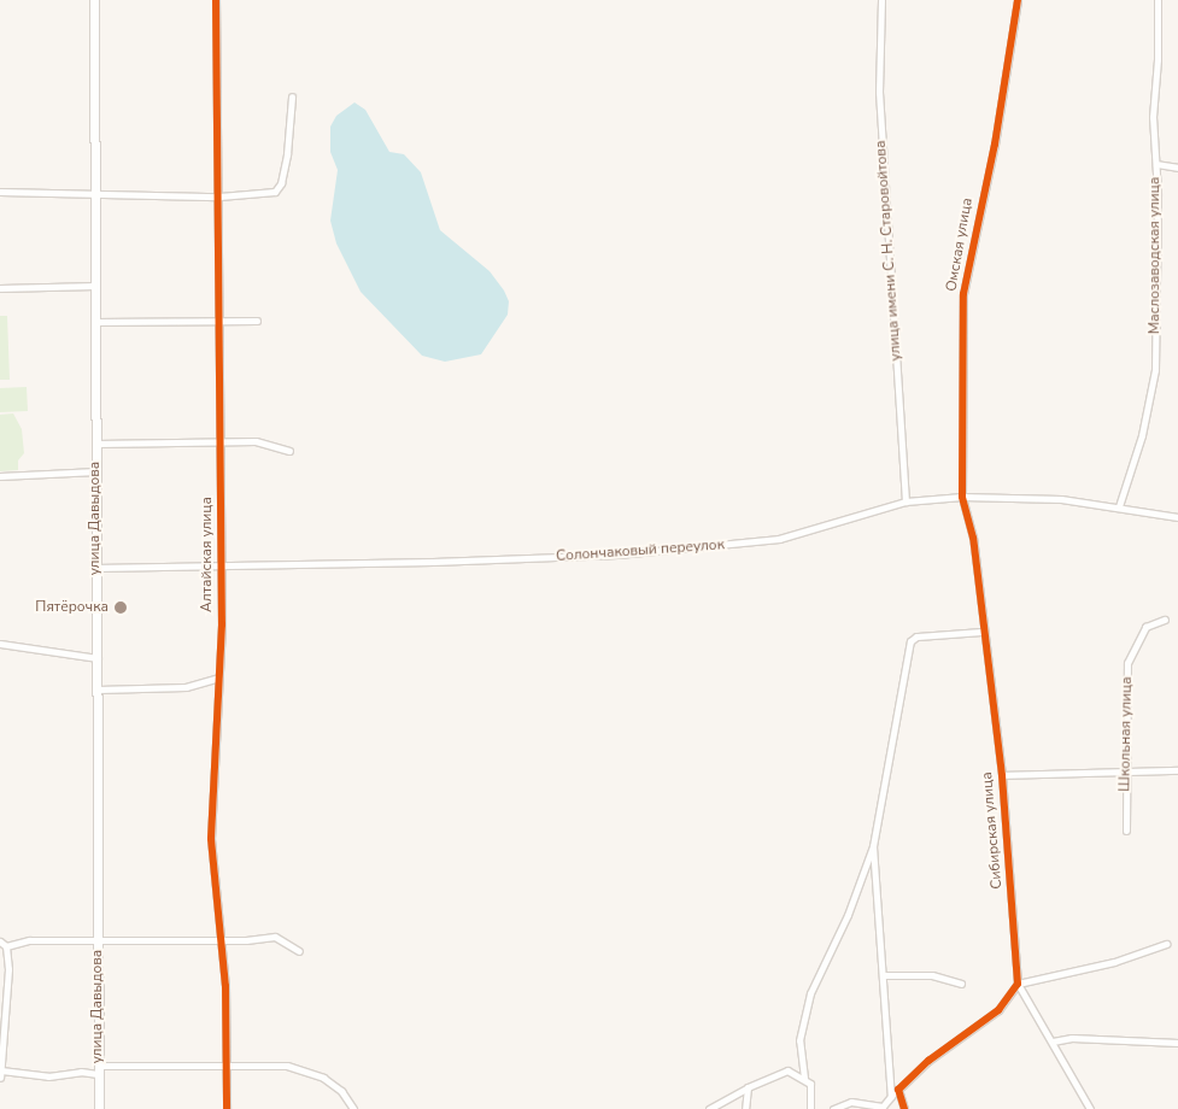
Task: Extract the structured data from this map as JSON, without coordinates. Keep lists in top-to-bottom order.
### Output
{
  "streets": {
    "main road": ["улица Давыдова"],
    "street": [
      "Омская улица",
      "улица имени С. Н. Старовойтова",
      "Маслозаводская улица",
      "Солончаковый переулок",
      "Алтайская улица",
      "Школьная улица",
      "Сибирская улица"
    ]
  },
  "crossings": [
    ["Омская улица", "Солончаковый переулок"],
    ["Омская улица", "Сибирская улица"],
    ["улица имени С. Н. Старовойтова", "Солончаковый переулок"],
    ["Маслозаводская улица", "Солончаковый переулок"],
    ["улица Давыдова", "Солончаковый переулок"],
    ["Солончаковый переулок", "Алтайская улица"],
    ["Солончаковый переулок", "Сибирская улица"]
  ],
  "places": ["Пятёрочка"]
}
